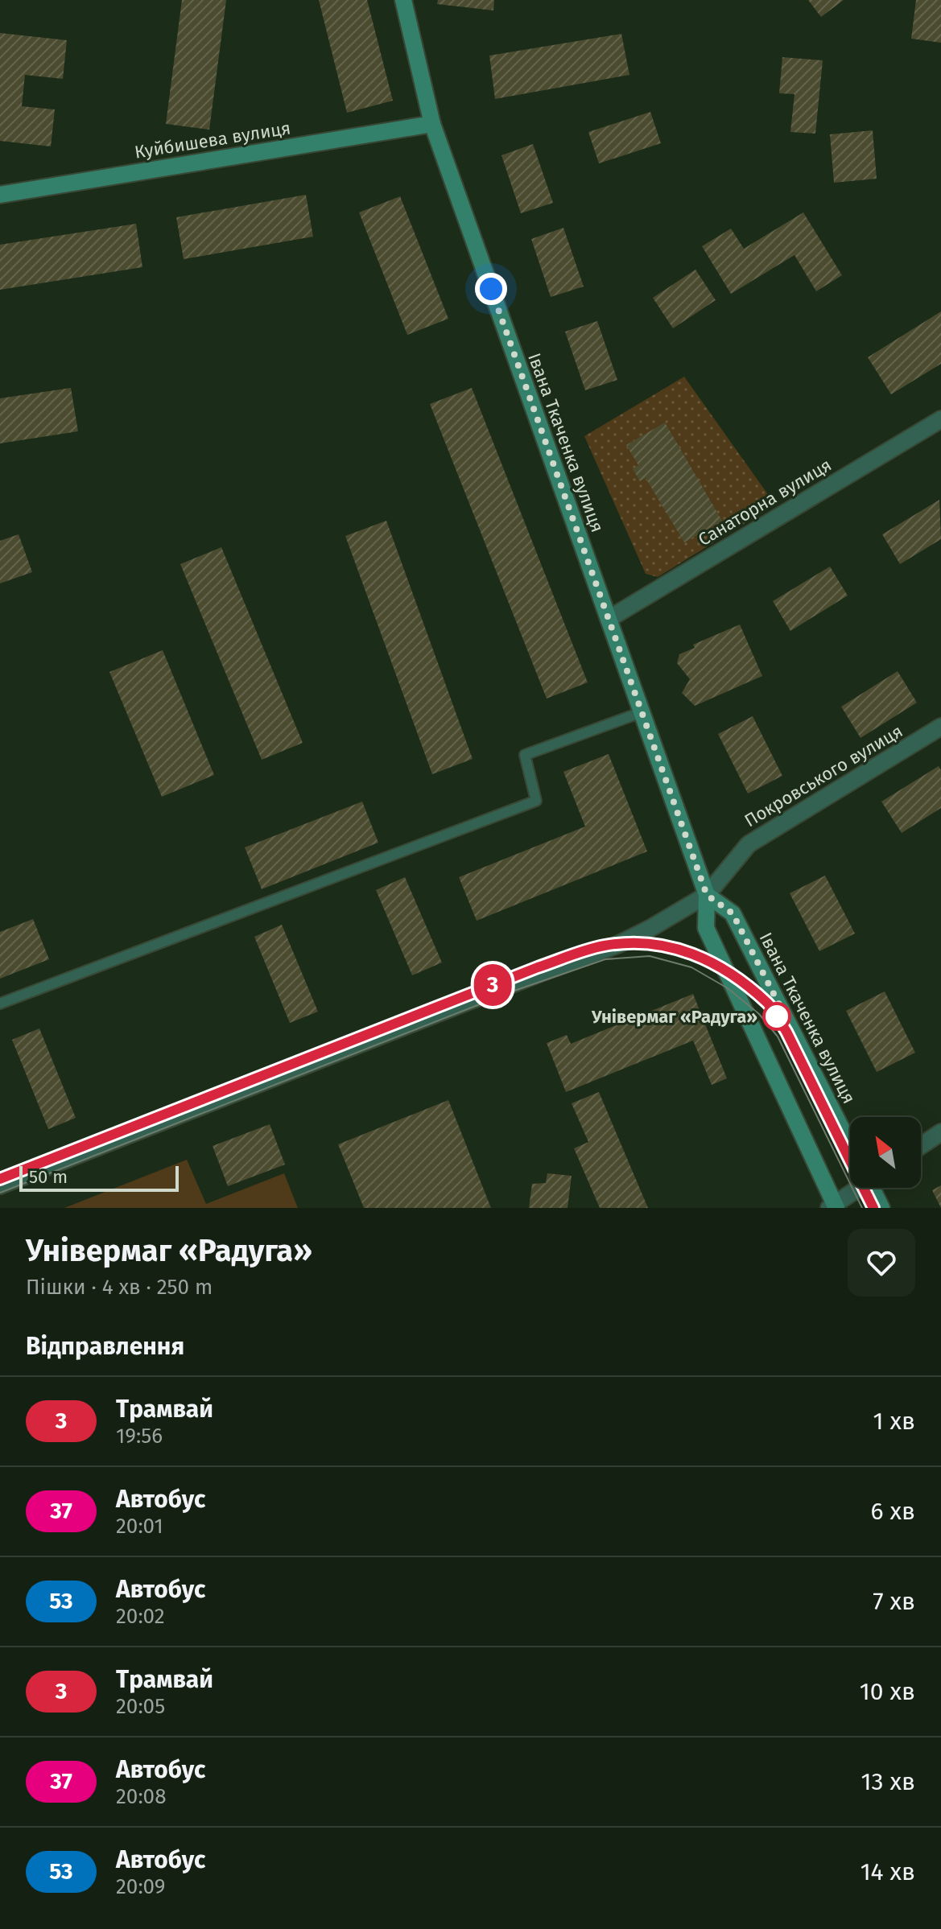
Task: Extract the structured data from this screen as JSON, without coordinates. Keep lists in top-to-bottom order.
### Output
{
  "streets": {
    "main road": ["Куйбишева вулиця", "Івана Ткаченка вулиця"],
    "street": ["Санаторна вулиця", "Покровського вулиця"]
  },
  "crossings": [
    ["Куйбишева вулиця", "Івана Ткаченка вулиця"],
    ["Івана Ткаченка вулиця", "Санаторна вулиця"],
    ["Івана Ткаченка вулиця", "Покровського вулиця"]
  ],
  "places": ["Універмаг «Радуга»"],
  "lines": ["tram line 3"],
  "scale_bar": "50 m",
  "north": "top left",
  "page": {
    "on_map": "3",
    "scale": "50 m",
    "heading": [
      ["Універмаг «Радуга»", "Пішки · 4 хв · 250 m"],
      "Відправлення"
    ],
    "list": [
      {
        "mark": "3",
        "name": "Трамвай",
        "note": "19:56",
        "value": "1 хв"
      },
      {
        "mark": "37",
        "name": "Автобус",
        "note": "20:01",
        "value": "6 хв"
      },
      {
        "mark": "53",
        "name": "Автобус",
        "note": "20:02",
        "value": "7 хв"
      },
      {
        "mark": "3",
        "name": "Трамвай",
        "note": "20:05",
        "value": "10 хв"
      },
      {
        "mark": "37",
        "name": "Автобус",
        "note": "20:08",
        "value": "13 хв"
      },
      {
        "mark": "53",
        "name": "Автобус",
        "note": "20:09",
        "value": "14 хв"
      }
    ]
  }
}
